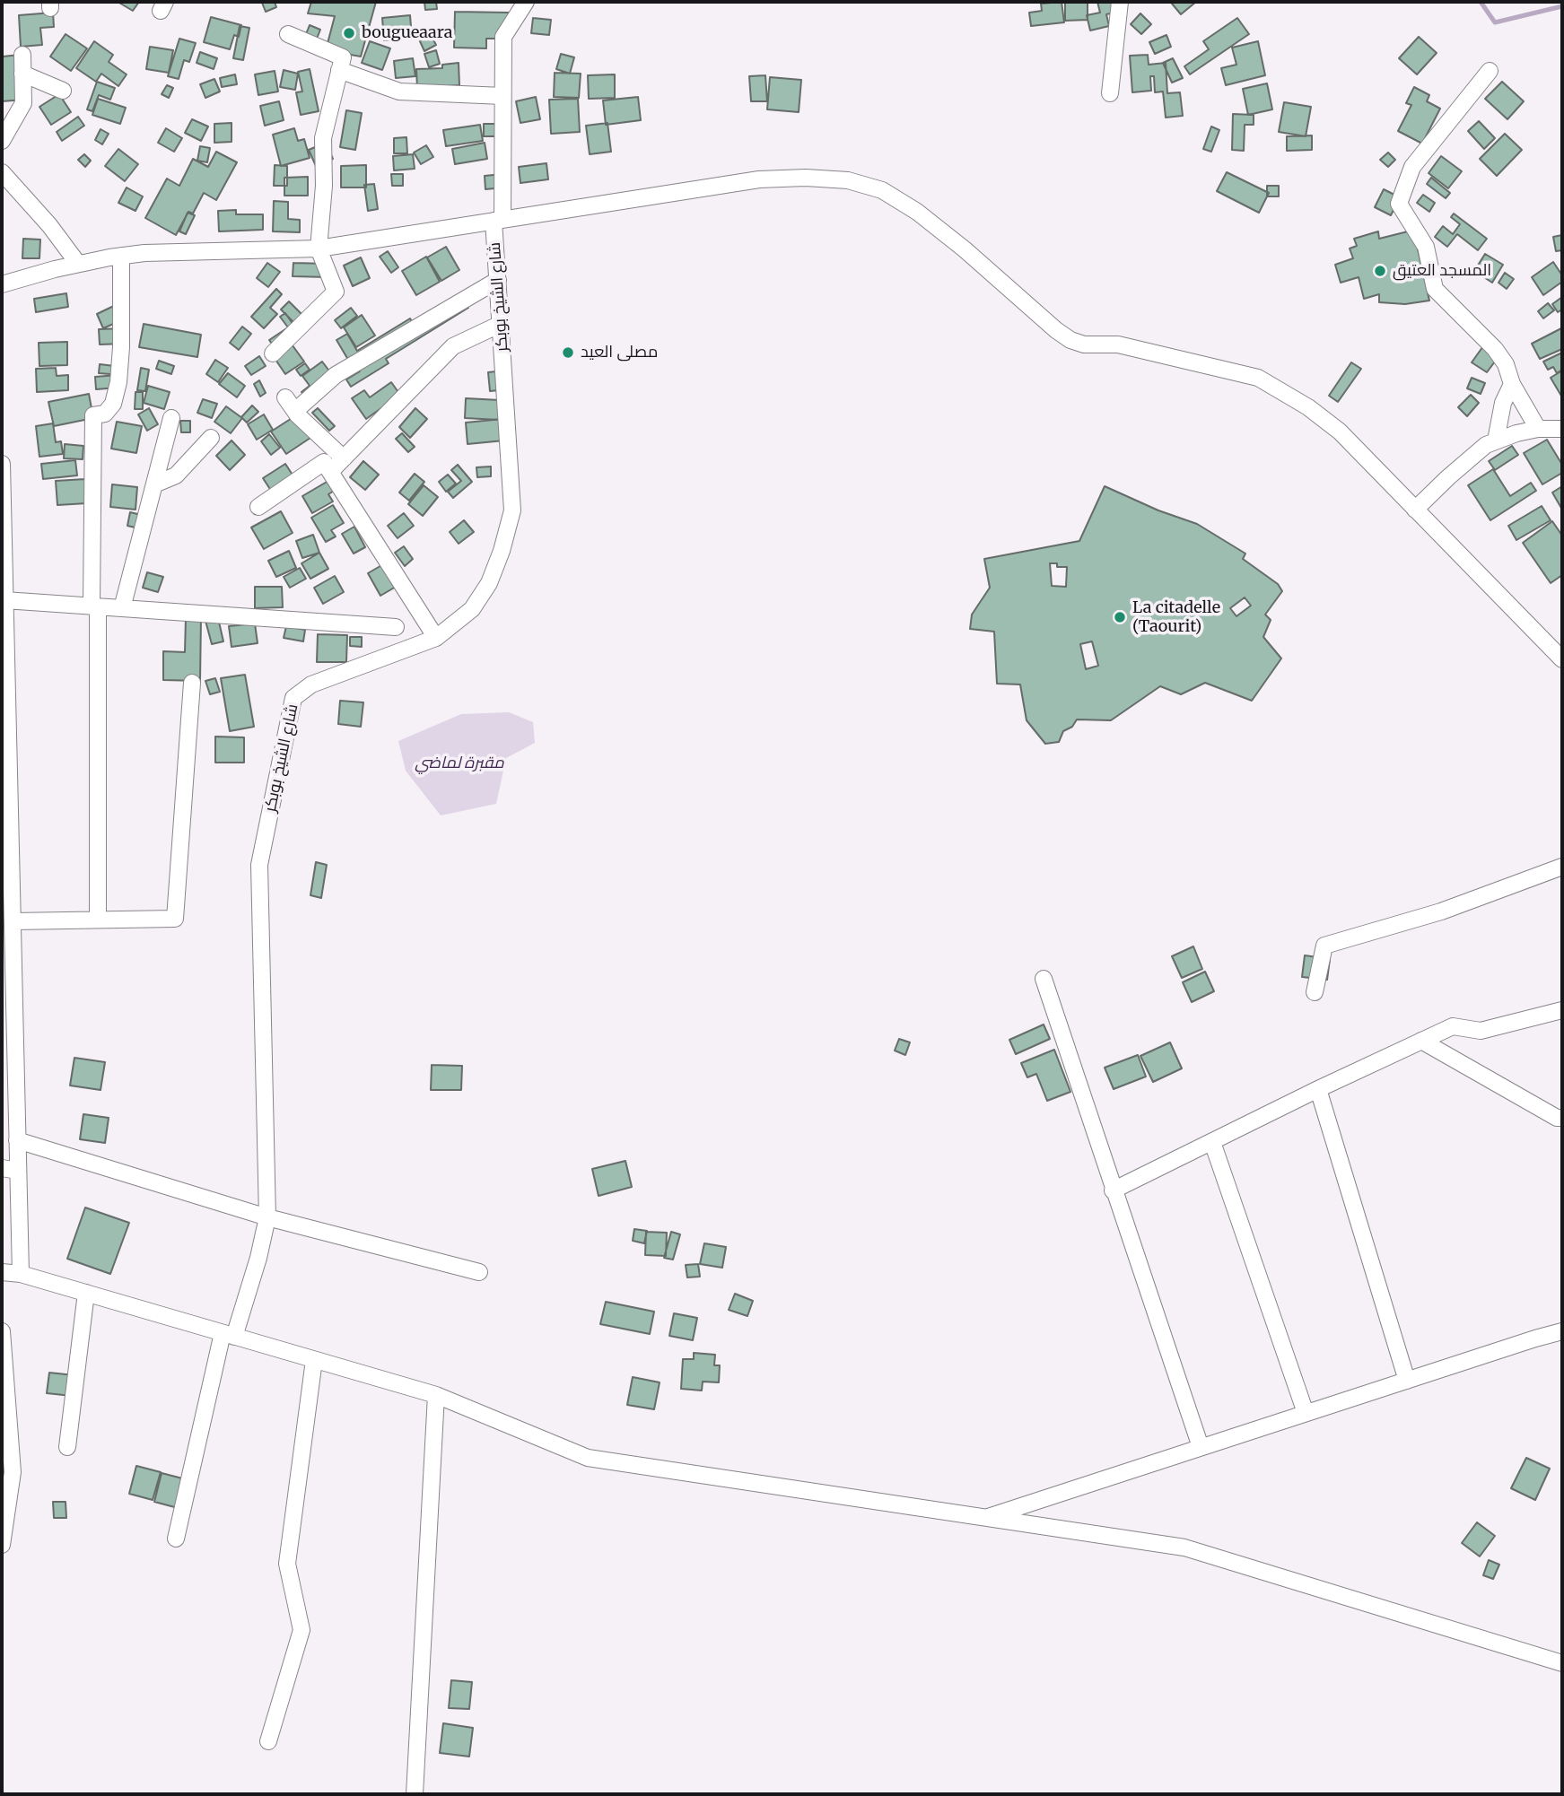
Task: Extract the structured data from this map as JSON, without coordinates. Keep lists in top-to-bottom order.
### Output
{
  "streets": {
    "street": ["شارع الشيخ بوبكر"]
  },
  "parks": ["مقبرة لماضي"],
  "places": [
    "bougueaara",
    "المسجد العتيق",
    "مصلى العيد",
    "La citadelle (Taourit)"
  ]
}
